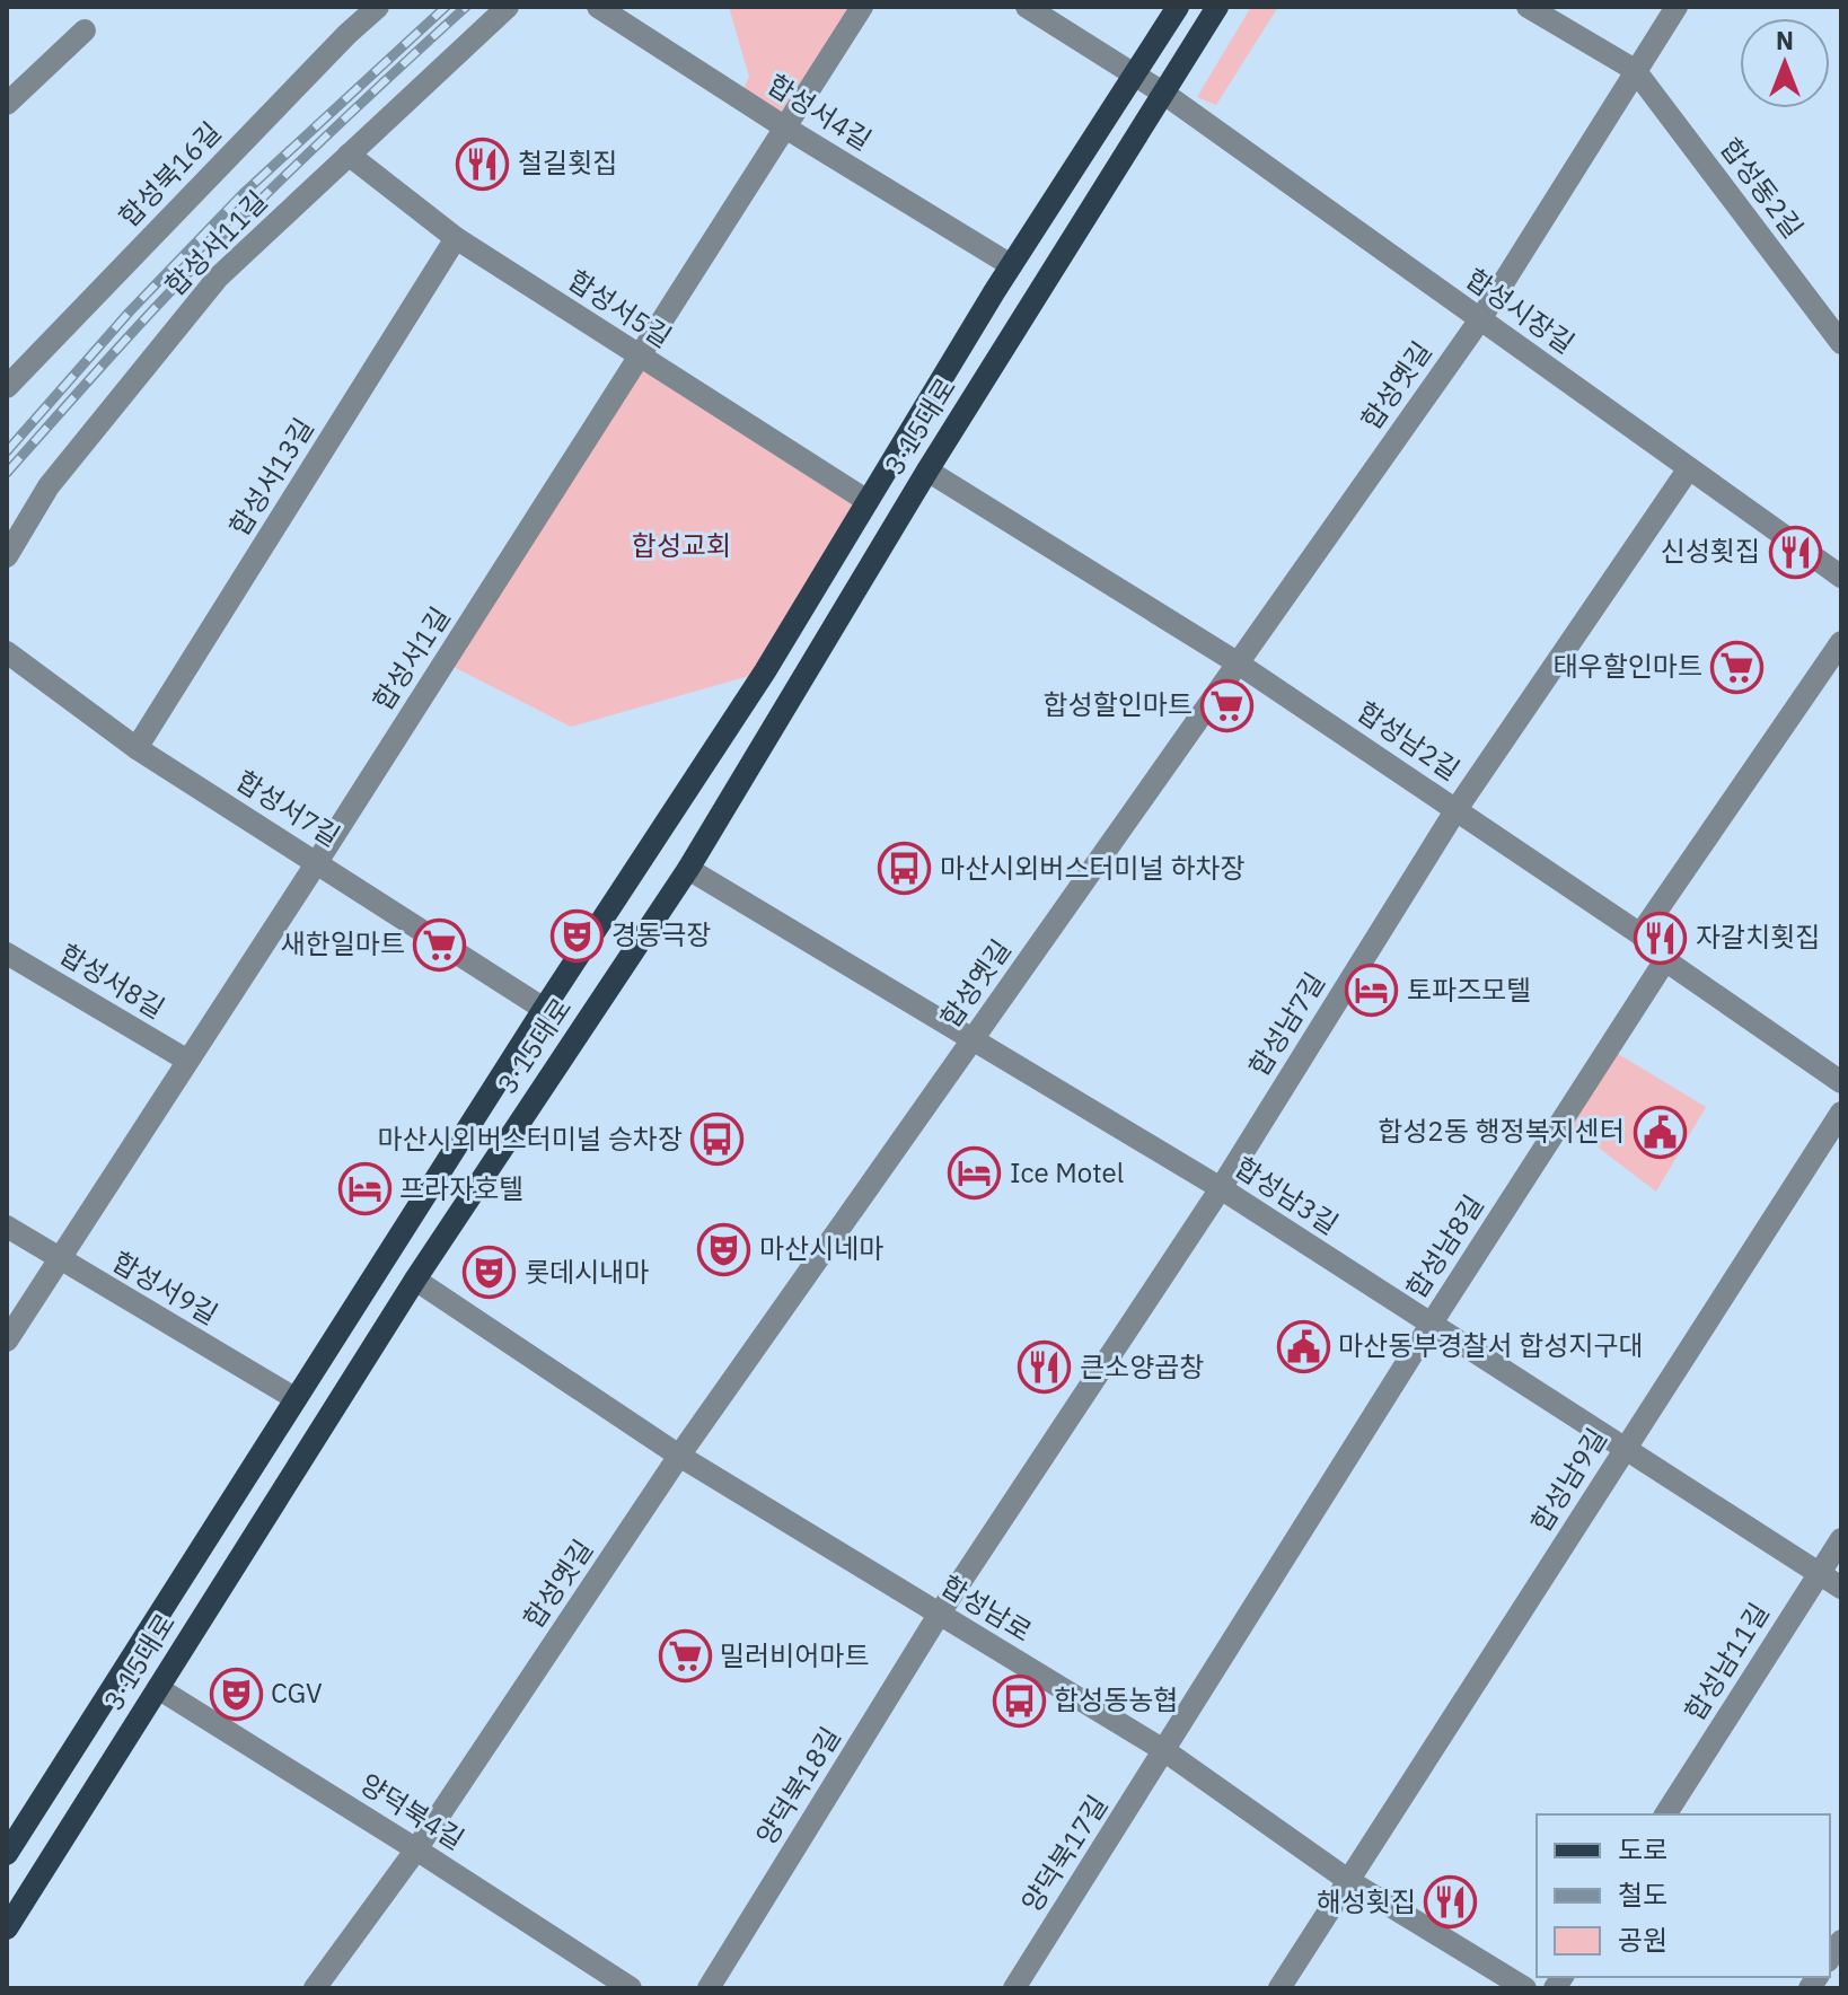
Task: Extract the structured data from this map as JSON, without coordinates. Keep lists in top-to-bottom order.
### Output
{
  "streets": {
    "main road": ["3·15대로"],
    "street": [
      "합성서4길",
      "합성북16길",
      "합성동2길",
      "합성서11길",
      "합성서5길",
      "합성시장길",
      "합성옛길",
      "합성서13길",
      "합성서1길",
      "합성남2길",
      "합성서7길",
      "합성서8길",
      "합성남7길",
      "합성남3길",
      "합성남8길",
      "합성서9길",
      "합성남9길",
      "합성남로",
      "합성남11길",
      "양덕북18길",
      "양덕북4길",
      "양덕북17길"
    ]
  },
  "crossings": [
    ["합성서4길", "3·15대로"],
    ["합성서4길", "합성서1길"],
    ["합성동2길", "합성옛길"],
    ["합성서11길", "합성서5길"],
    ["합성서5길", "3·15대로"],
    ["합성서5길", "합성서13길"],
    ["합성서5길", "합성서1길"],
    ["합성시장길", "합성옛길"],
    ["합성시장길", "3·15대로"],
    ["합성시장길", "합성남7길"],
    ["합성옛길", "합성남2길"],
    ["합성옛길", "합성남3길"],
    ["합성옛길", "합성남로"],
    ["합성옛길", "양덕북4길"],
    ["3·15대로", "합성남2길"],
    ["3·15대로", "합성서7길"],
    ["3·15대로", "합성남3길"],
    ["3·15대로", "합성서9길"],
    ["3·15대로", "합성남로"],
    ["3·15대로", "양덕북4길"],
    ["합성서13길", "합성서7길"],
    ["합성서1길", "합성서7길"],
    ["합성서1길", "합성서8길"],
    ["합성서1길", "합성서9길"],
    ["합성남2길", "합성남7길"],
    ["합성남2길", "합성남8길"],
    ["합성남7길", "합성남3길"],
    ["합성남7길", "합성남로"],
    ["합성남7길", "양덕북18길"],
    ["합성남3길", "합성남8길"],
    ["합성남3길", "합성남9길"],
    ["합성남3길", "합성남11길"],
    ["합성남8길", "합성남로"],
    ["합성남8길", "양덕북17길"],
    ["합성남9길", "합성남로"],
    ["합성남로", "양덕북18길"],
    ["합성남로", "양덕북17길"]
  ],
  "parks": ["합성교회"],
  "places": {
    "restaurant": [
      "철길횟집",
      "신성횟집",
      "자갈치횟집",
      "큰소양곱창",
      "해성횟집"
    ],
    "supermarket": [
      "태우할인마트",
      "합성할인마트",
      "새한일마트",
      "밀러비어마트"
    ],
    "bus stop": ["마산시외버스터미널 하차장", "마산시외버스터미널 승차장", "합성동농협"],
    "theatre": [
      "경동극장",
      "마산시네마",
      "롯데시내마",
      "CGV"
    ],
    "hotel": ["토파즈모텔", "Ice Motel", "프라자호텔"],
    "public building": ["합성2동 행정복지센터", "마산동부경찰서 합성지구대"]
  },
  "legend": ["도로", "철도", "공원"],
  "north": "top"
}
